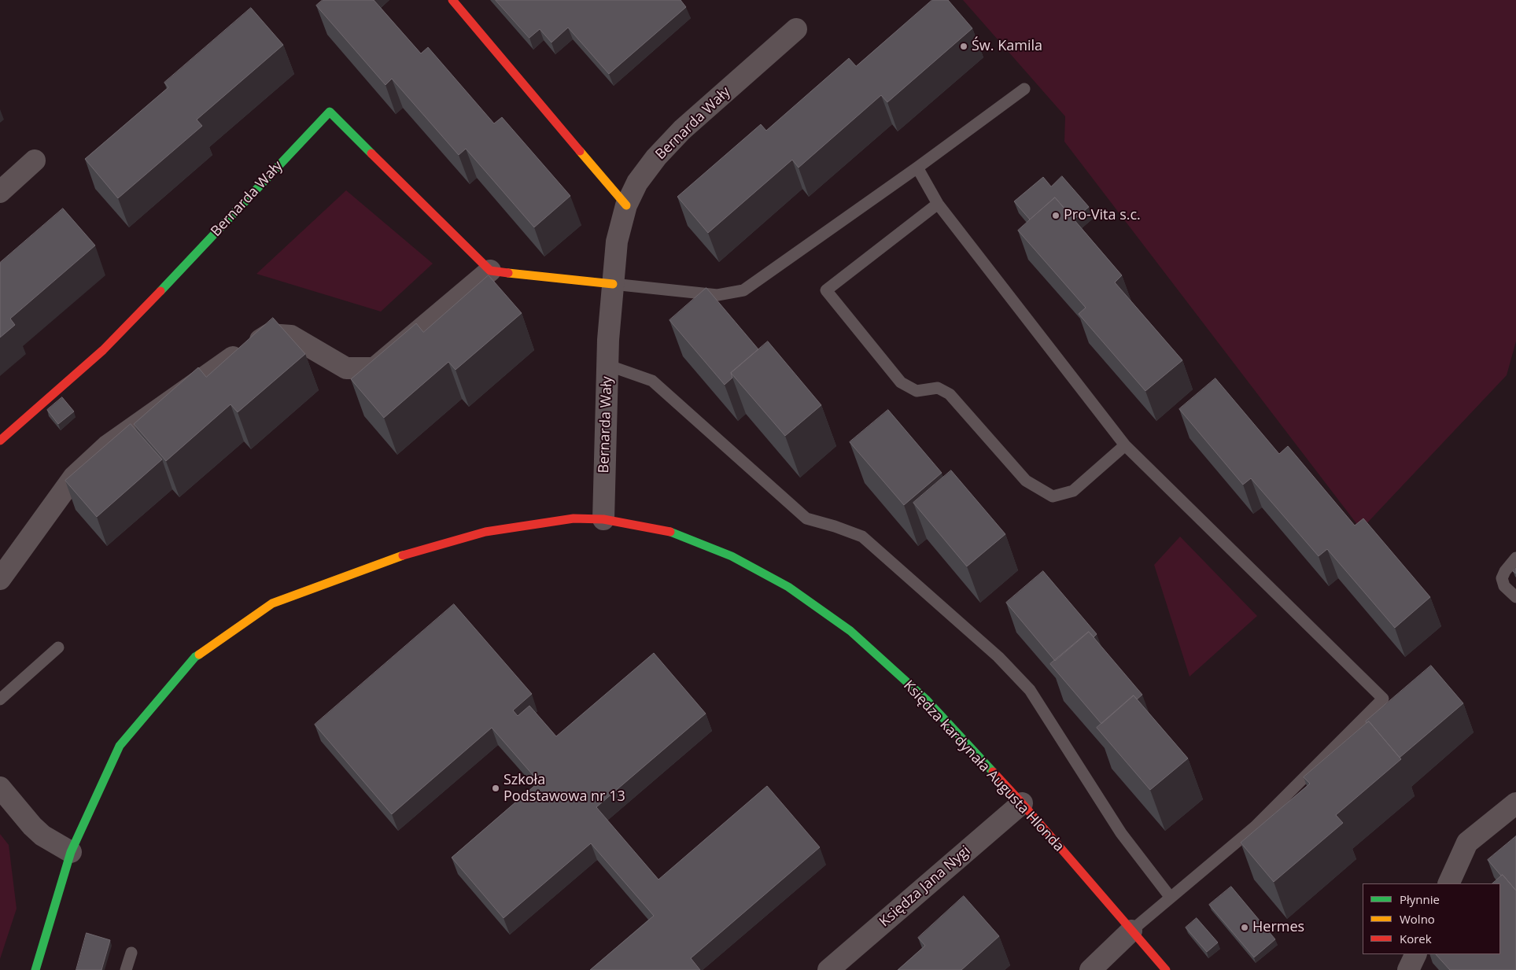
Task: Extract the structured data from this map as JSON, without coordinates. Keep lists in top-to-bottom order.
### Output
{
  "streets": {
    "street": ["Bernarda Wały", "Księdza kardynała Augusta Hlonda", "Księdza Jana Nygi"]
  },
  "crossings": [
    ["Bernarda Wały", "Księdza kardynała Augusta Hlonda"],
    ["Księdza kardynała Augusta Hlonda", "Księdza Jana Nygi"]
  ],
  "places": [
    "Św. Kamila",
    "Pro-Vita s.c.",
    "Szkoła Podstawowa nr 13",
    "Hermes"
  ],
  "legend": ["Płynnie", "Wolno", "Korek"]
}
